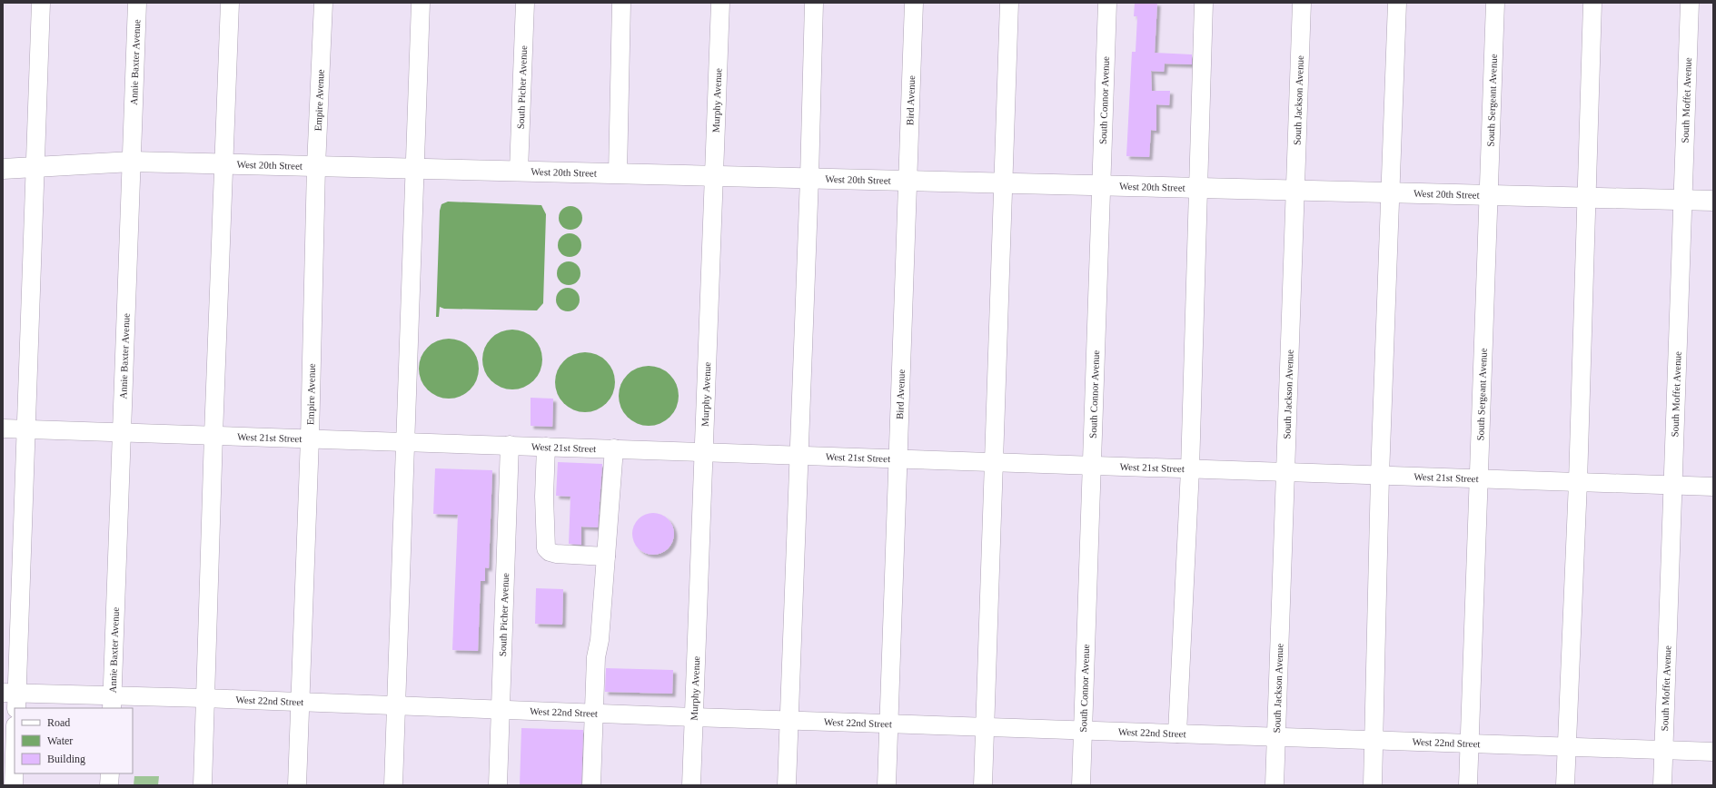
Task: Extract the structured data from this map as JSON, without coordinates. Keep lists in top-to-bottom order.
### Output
{
  "streets": {
    "main road": ["West 20th Street"],
    "street": [
      "Annie Baxter Avenue",
      "South Picher Avenue",
      "Empire Avenue",
      "Murphy Avenue",
      "Bird Avenue",
      "South Connor Avenue",
      "South Jackson Avenue",
      "South Sergeant Avenue",
      "South Moffet Avenue",
      "West 21st Street",
      "West 22nd Street"
    ]
  },
  "crossings": [
    ["Annie Baxter Avenue", "West 20th Street"],
    ["Annie Baxter Avenue", "West 21st Street"],
    ["Annie Baxter Avenue", "West 22nd Street"],
    ["South Picher Avenue", "West 20th Street"],
    ["South Picher Avenue", "West 21st Street"],
    ["South Picher Avenue", "West 22nd Street"],
    ["Empire Avenue", "West 20th Street"],
    ["Empire Avenue", "West 21st Street"],
    ["Empire Avenue", "West 22nd Street"],
    ["Murphy Avenue", "West 20th Street"],
    ["Murphy Avenue", "West 21st Street"],
    ["Murphy Avenue", "West 22nd Street"],
    ["Bird Avenue", "West 20th Street"],
    ["Bird Avenue", "West 21st Street"],
    ["Bird Avenue", "West 22nd Street"],
    ["South Connor Avenue", "West 20th Street"],
    ["South Connor Avenue", "West 21st Street"],
    ["South Connor Avenue", "West 22nd Street"],
    ["South Jackson Avenue", "West 20th Street"],
    ["South Jackson Avenue", "West 21st Street"],
    ["South Jackson Avenue", "West 22nd Street"],
    ["South Sergeant Avenue", "West 20th Street"],
    ["South Sergeant Avenue", "West 21st Street"],
    ["South Sergeant Avenue", "West 22nd Street"],
    ["South Moffet Avenue", "West 20th Street"],
    ["South Moffet Avenue", "West 21st Street"],
    ["South Moffet Avenue", "West 22nd Street"]
  ],
  "legend": ["Road", "Water", "Building"]
}
